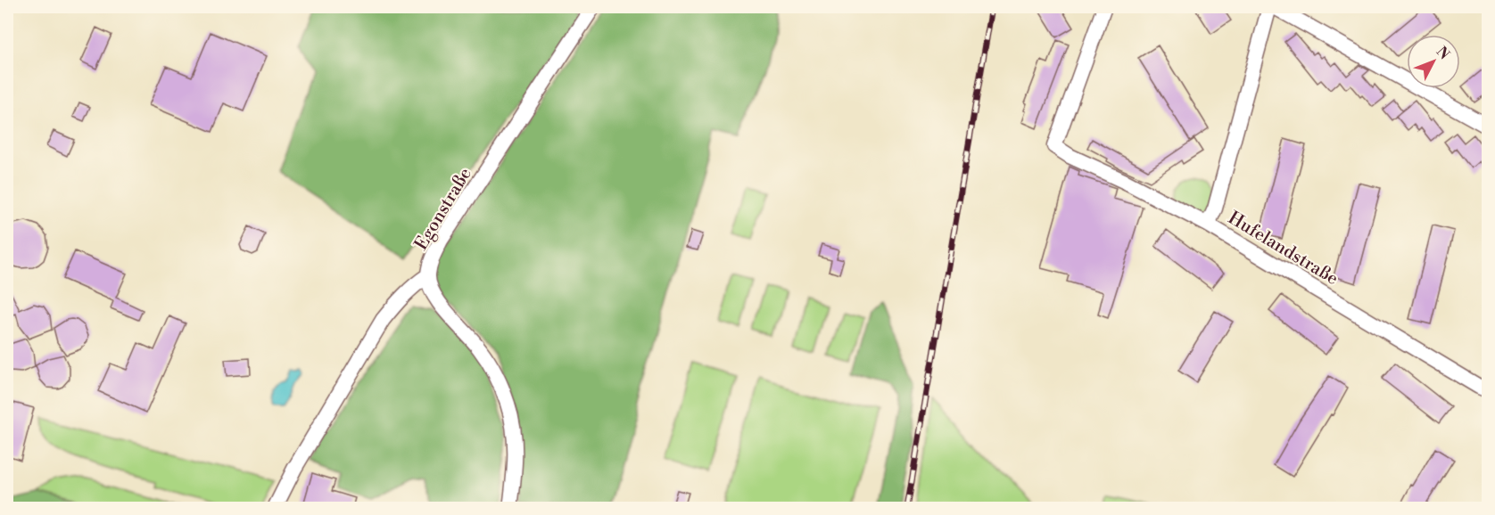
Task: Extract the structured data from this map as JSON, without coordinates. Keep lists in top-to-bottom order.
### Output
{
  "streets": {
    "street": ["Egonstraße", "Hufelandstraße"]
  },
  "north": "top right"
}
